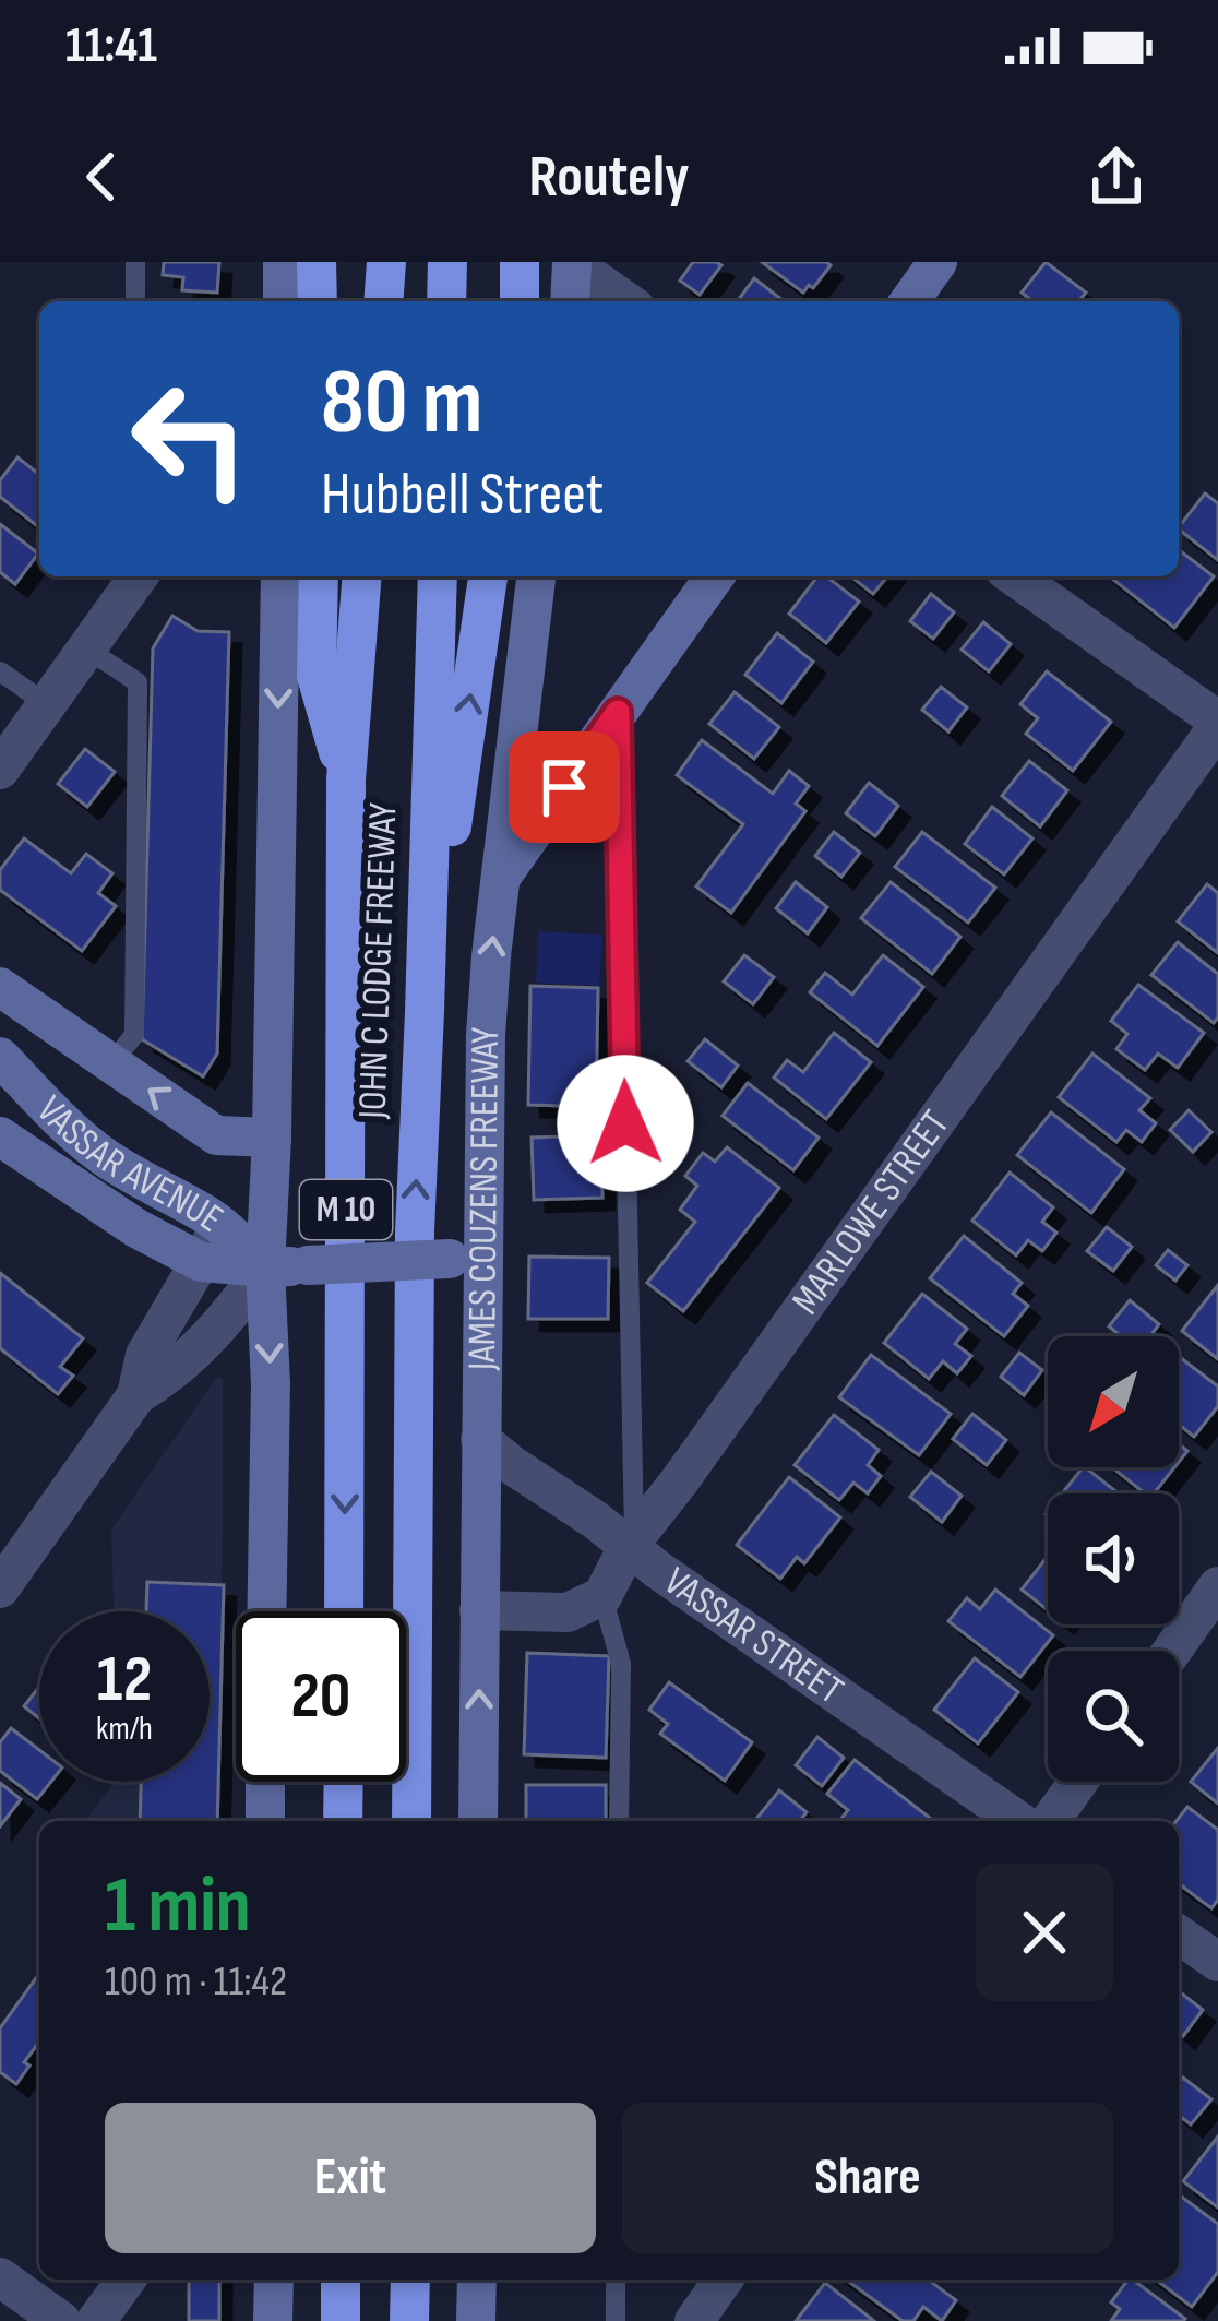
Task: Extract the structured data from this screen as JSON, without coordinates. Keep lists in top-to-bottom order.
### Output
{
  "streets": {
    "highway": ["JOHN C LODGE FREEWAY", "M 10"],
    "main road": ["VASSAR AVENUE", "JAMES COUZENS FREEWAY"],
    "street": ["MARLOWE STREET", "VASSAR STREET"]
  },
  "crossings": [
    ["VASSAR AVENUE", "JAMES COUZENS FREEWAY"],
    ["JAMES COUZENS FREEWAY", "VASSAR STREET"],
    ["MARLOWE STREET", "VASSAR STREET"]
  ],
  "north": "bottom left",
  "page": {
    "status": "11:41",
    "header": "Routely",
    "turn": ["80 m", "Hubbell Street"],
    "speed": "12 km/h",
    "limit": "20",
    "heading": ["1 min", "100 m · 11:42"],
    "buttons": ["Exit", "Share"]
  }
}
